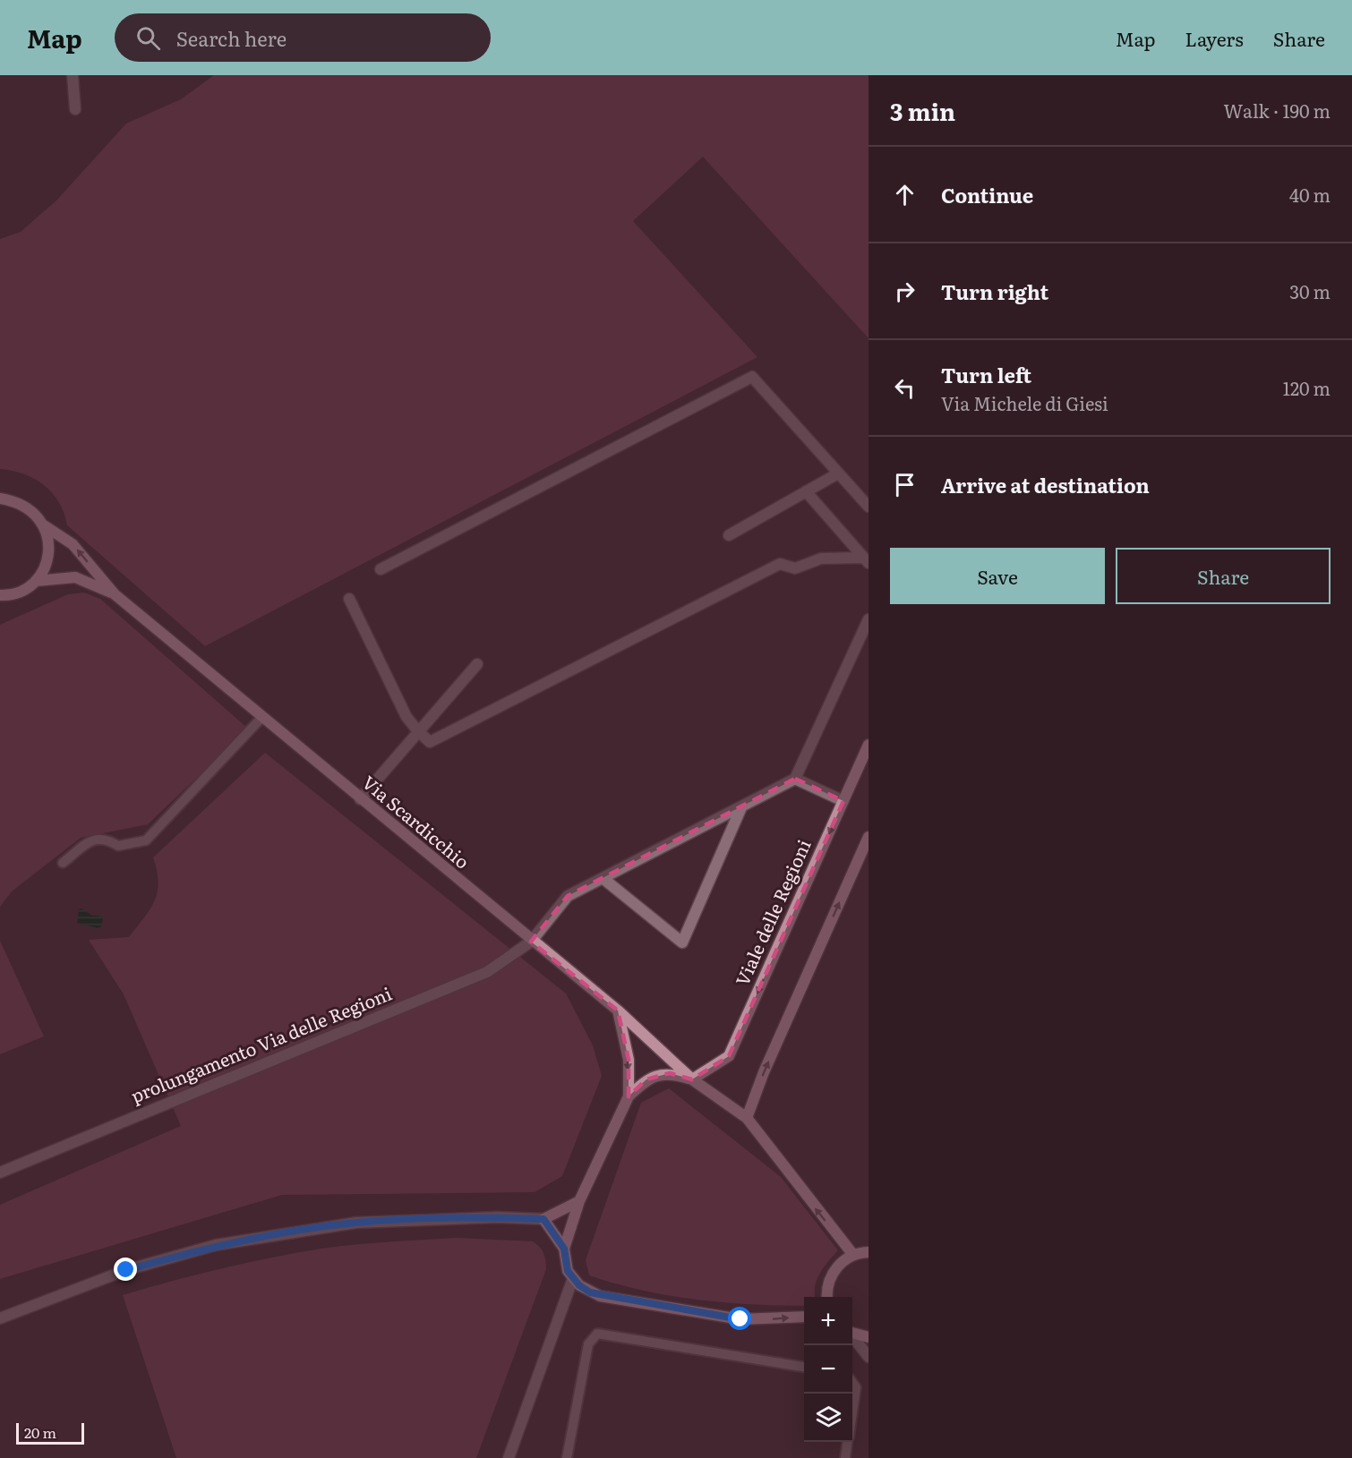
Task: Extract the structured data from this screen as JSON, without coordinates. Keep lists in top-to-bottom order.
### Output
{
  "streets": {
    "street": ["Via Scardicchio", "Viale delle Regioni", "prolungamento Via delle Regioni"]
  },
  "crossings": [
    ["Via Scardicchio", "Viale delle Regioni"],
    ["Via Scardicchio", "prolungamento Via delle Regioni"]
  ],
  "scale_bar": "20 m",
  "page": {
    "header": "Map",
    "search": "Search here",
    "nav": ["Map", "Layers", "Share"],
    "heading": ["3 min", "Walk · 190 m"],
    "list": [
      ["Continue", "40 m"],
      ["Turn right", "30 m"],
      ["Turn left", "Via Michele di Giesi", "120 m"],
      "Arrive at destination"
    ],
    "buttons": ["Save", "Share"],
    "map_buttons": ["+", "−"],
    "scale": "20 m"
  }
}
